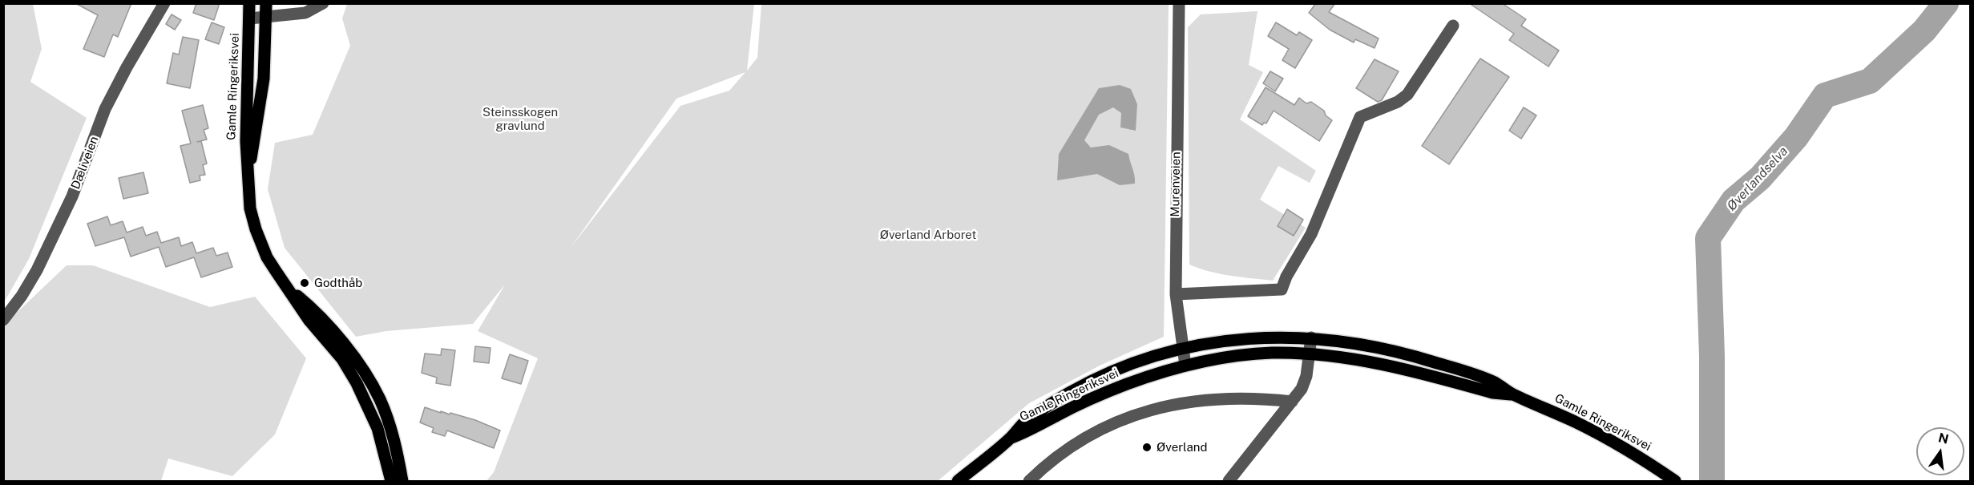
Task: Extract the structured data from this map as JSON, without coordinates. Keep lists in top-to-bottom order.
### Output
{
  "streets": {
    "main road": ["Gamle Ringeriksvei"],
    "street": ["Dæliveien", "Murenveien"]
  },
  "crossings": [
    ["Gamle Ringeriksvei", "Murenveien"]
  ],
  "water": ["Øverlandselva"],
  "parks": ["Steinsskogen gravlund", "Øverland Arboret"],
  "places": ["Godthåb", "Øverland"],
  "north": "top"
}
